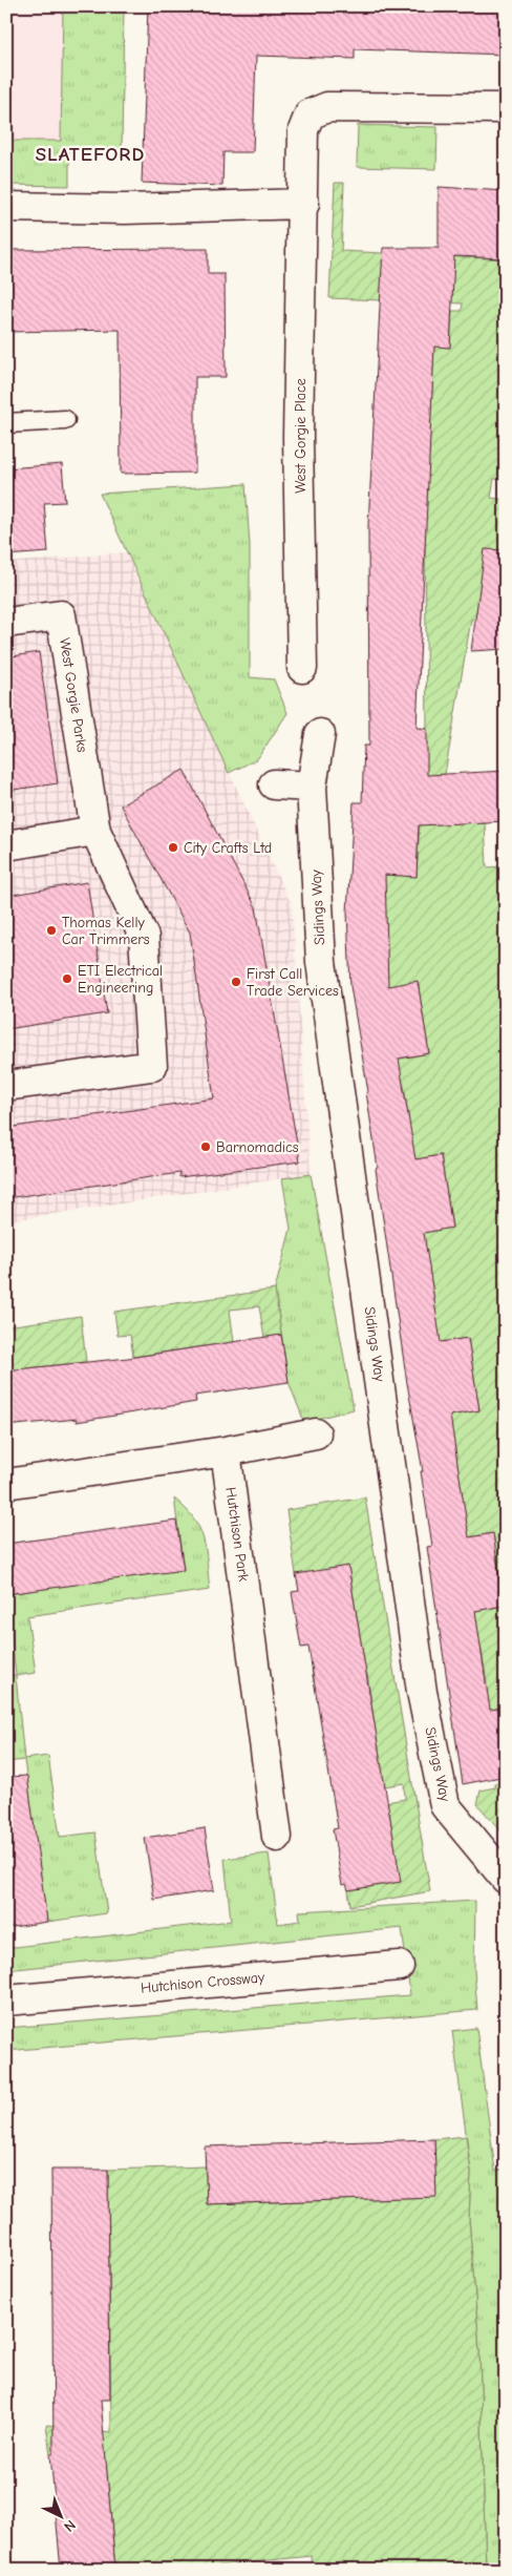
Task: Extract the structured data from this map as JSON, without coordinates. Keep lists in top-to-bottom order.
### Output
{
  "streets": {
    "street": [
      "West Gorgie Place",
      "West Gorgie Parks",
      "Sidings Way",
      "Hutchison Park",
      "Hutchison Crossway"
    ]
  },
  "districts": ["SLATEFORD"],
  "places": [
    "City Crafts Ltd",
    "Thomas Kelly Car Trimmers",
    "ETI Electrical Engineering",
    "First Call Trade Services",
    "Barnomadics"
  ],
  "north": "bottom right"
}
